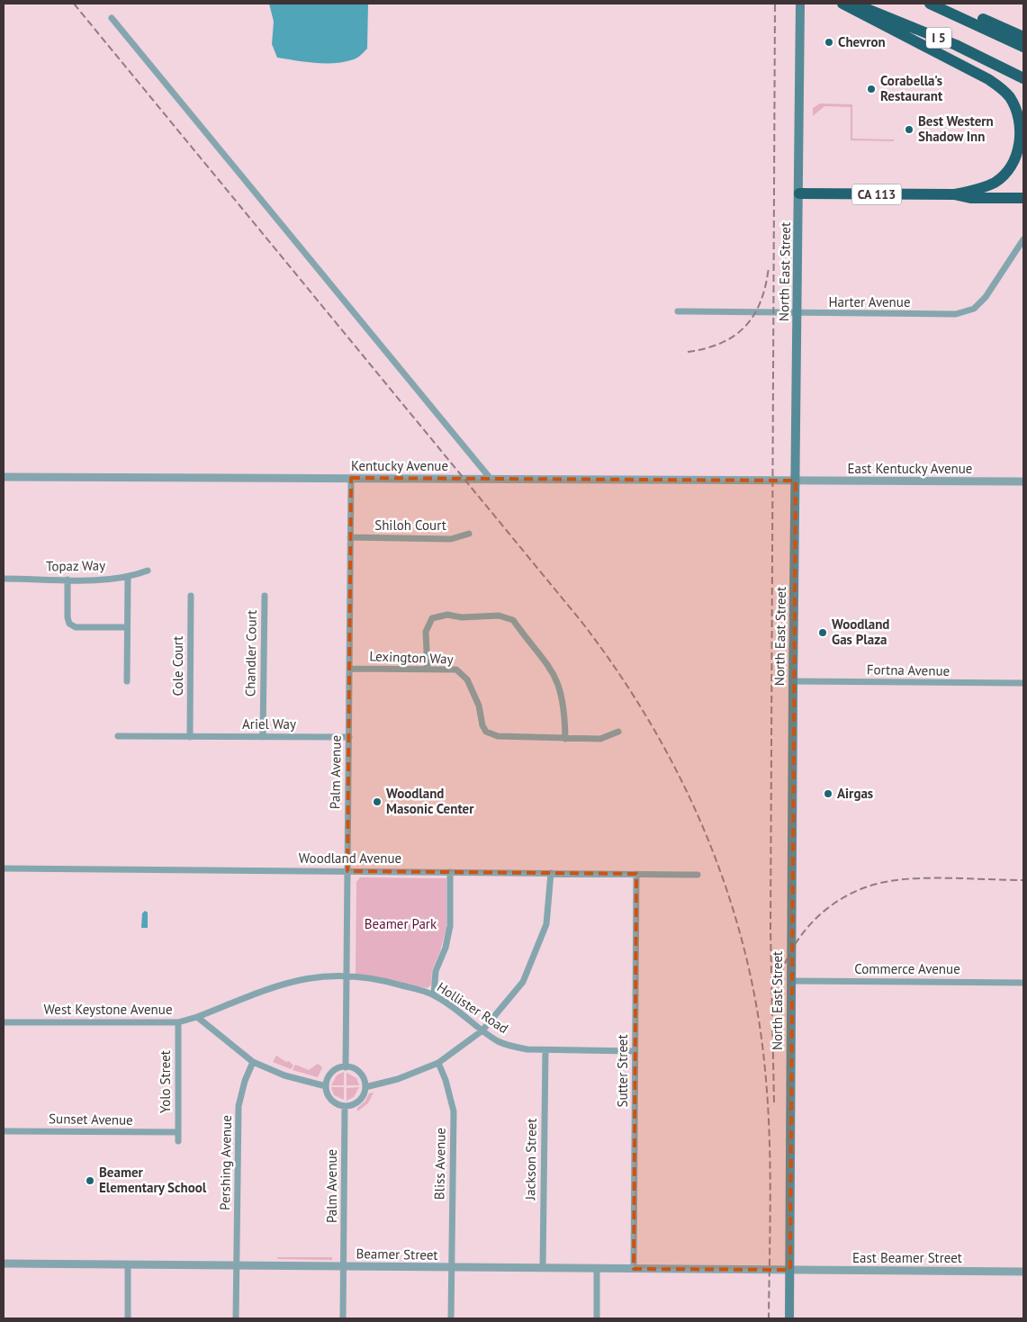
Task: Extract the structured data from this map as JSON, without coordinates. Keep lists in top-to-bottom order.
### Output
{
  "streets": {
    "highway": ["I 5", "CA 113"],
    "main road": ["North East Street"],
    "street": [
      "Harter Avenue",
      "Kentucky Avenue",
      "East Kentucky Avenue",
      "Shiloh Court",
      "Topaz Way",
      "Chandler Court",
      "Lexington Way",
      "Cole Court",
      "Fortna Avenue",
      "Ariel Way",
      "Palm Avenue",
      "Woodland Avenue",
      "Commerce Avenue",
      "Hollister Road",
      "West Keystone Avenue",
      "Sutter Street",
      "Yolo Street",
      "Sunset Avenue",
      "Jackson Street",
      "Pershing Avenue",
      "Bliss Avenue",
      "Beamer Street",
      "East Beamer Street"
    ]
  },
  "crossings": [
    ["CA 113", "North East Street"],
    ["North East Street", "Harter Avenue"],
    ["North East Street", "Kentucky Avenue"],
    ["North East Street", "East Kentucky Avenue"],
    ["North East Street", "Fortna Avenue"],
    ["North East Street", "Commerce Avenue"],
    ["North East Street", "Beamer Street"],
    ["North East Street", "East Beamer Street"],
    ["Kentucky Avenue", "East Kentucky Avenue"],
    ["Kentucky Avenue", "Palm Avenue"],
    ["Shiloh Court", "Palm Avenue"],
    ["Chandler Court", "Ariel Way"],
    ["Lexington Way", "Palm Avenue"],
    ["Cole Court", "Ariel Way"],
    ["Ariel Way", "Palm Avenue"],
    ["Palm Avenue", "Woodland Avenue"],
    ["Palm Avenue", "Hollister Road"],
    ["Palm Avenue", "Beamer Street"],
    ["Woodland Avenue", "Sutter Street"],
    ["Hollister Road", "West Keystone Avenue"],
    ["Hollister Road", "Sutter Street"],
    ["Hollister Road", "Jackson Street"],
    ["West Keystone Avenue", "Yolo Street"],
    ["Sutter Street", "Beamer Street"],
    ["Yolo Street", "Sunset Avenue"],
    ["Jackson Street", "Beamer Street"],
    ["Pershing Avenue", "Beamer Street"],
    ["Bliss Avenue", "Beamer Street"],
    ["Beamer Street", "East Beamer Street"]
  ],
  "parks": ["Beamer Park"],
  "places": [
    "Chevron",
    "Corabella's Restaurant",
    "Best Western Shadow Inn",
    "Woodland Gas Plaza",
    "Airgas",
    "Woodland Masonic Center",
    "Beamer Elementary School"
  ]
}
